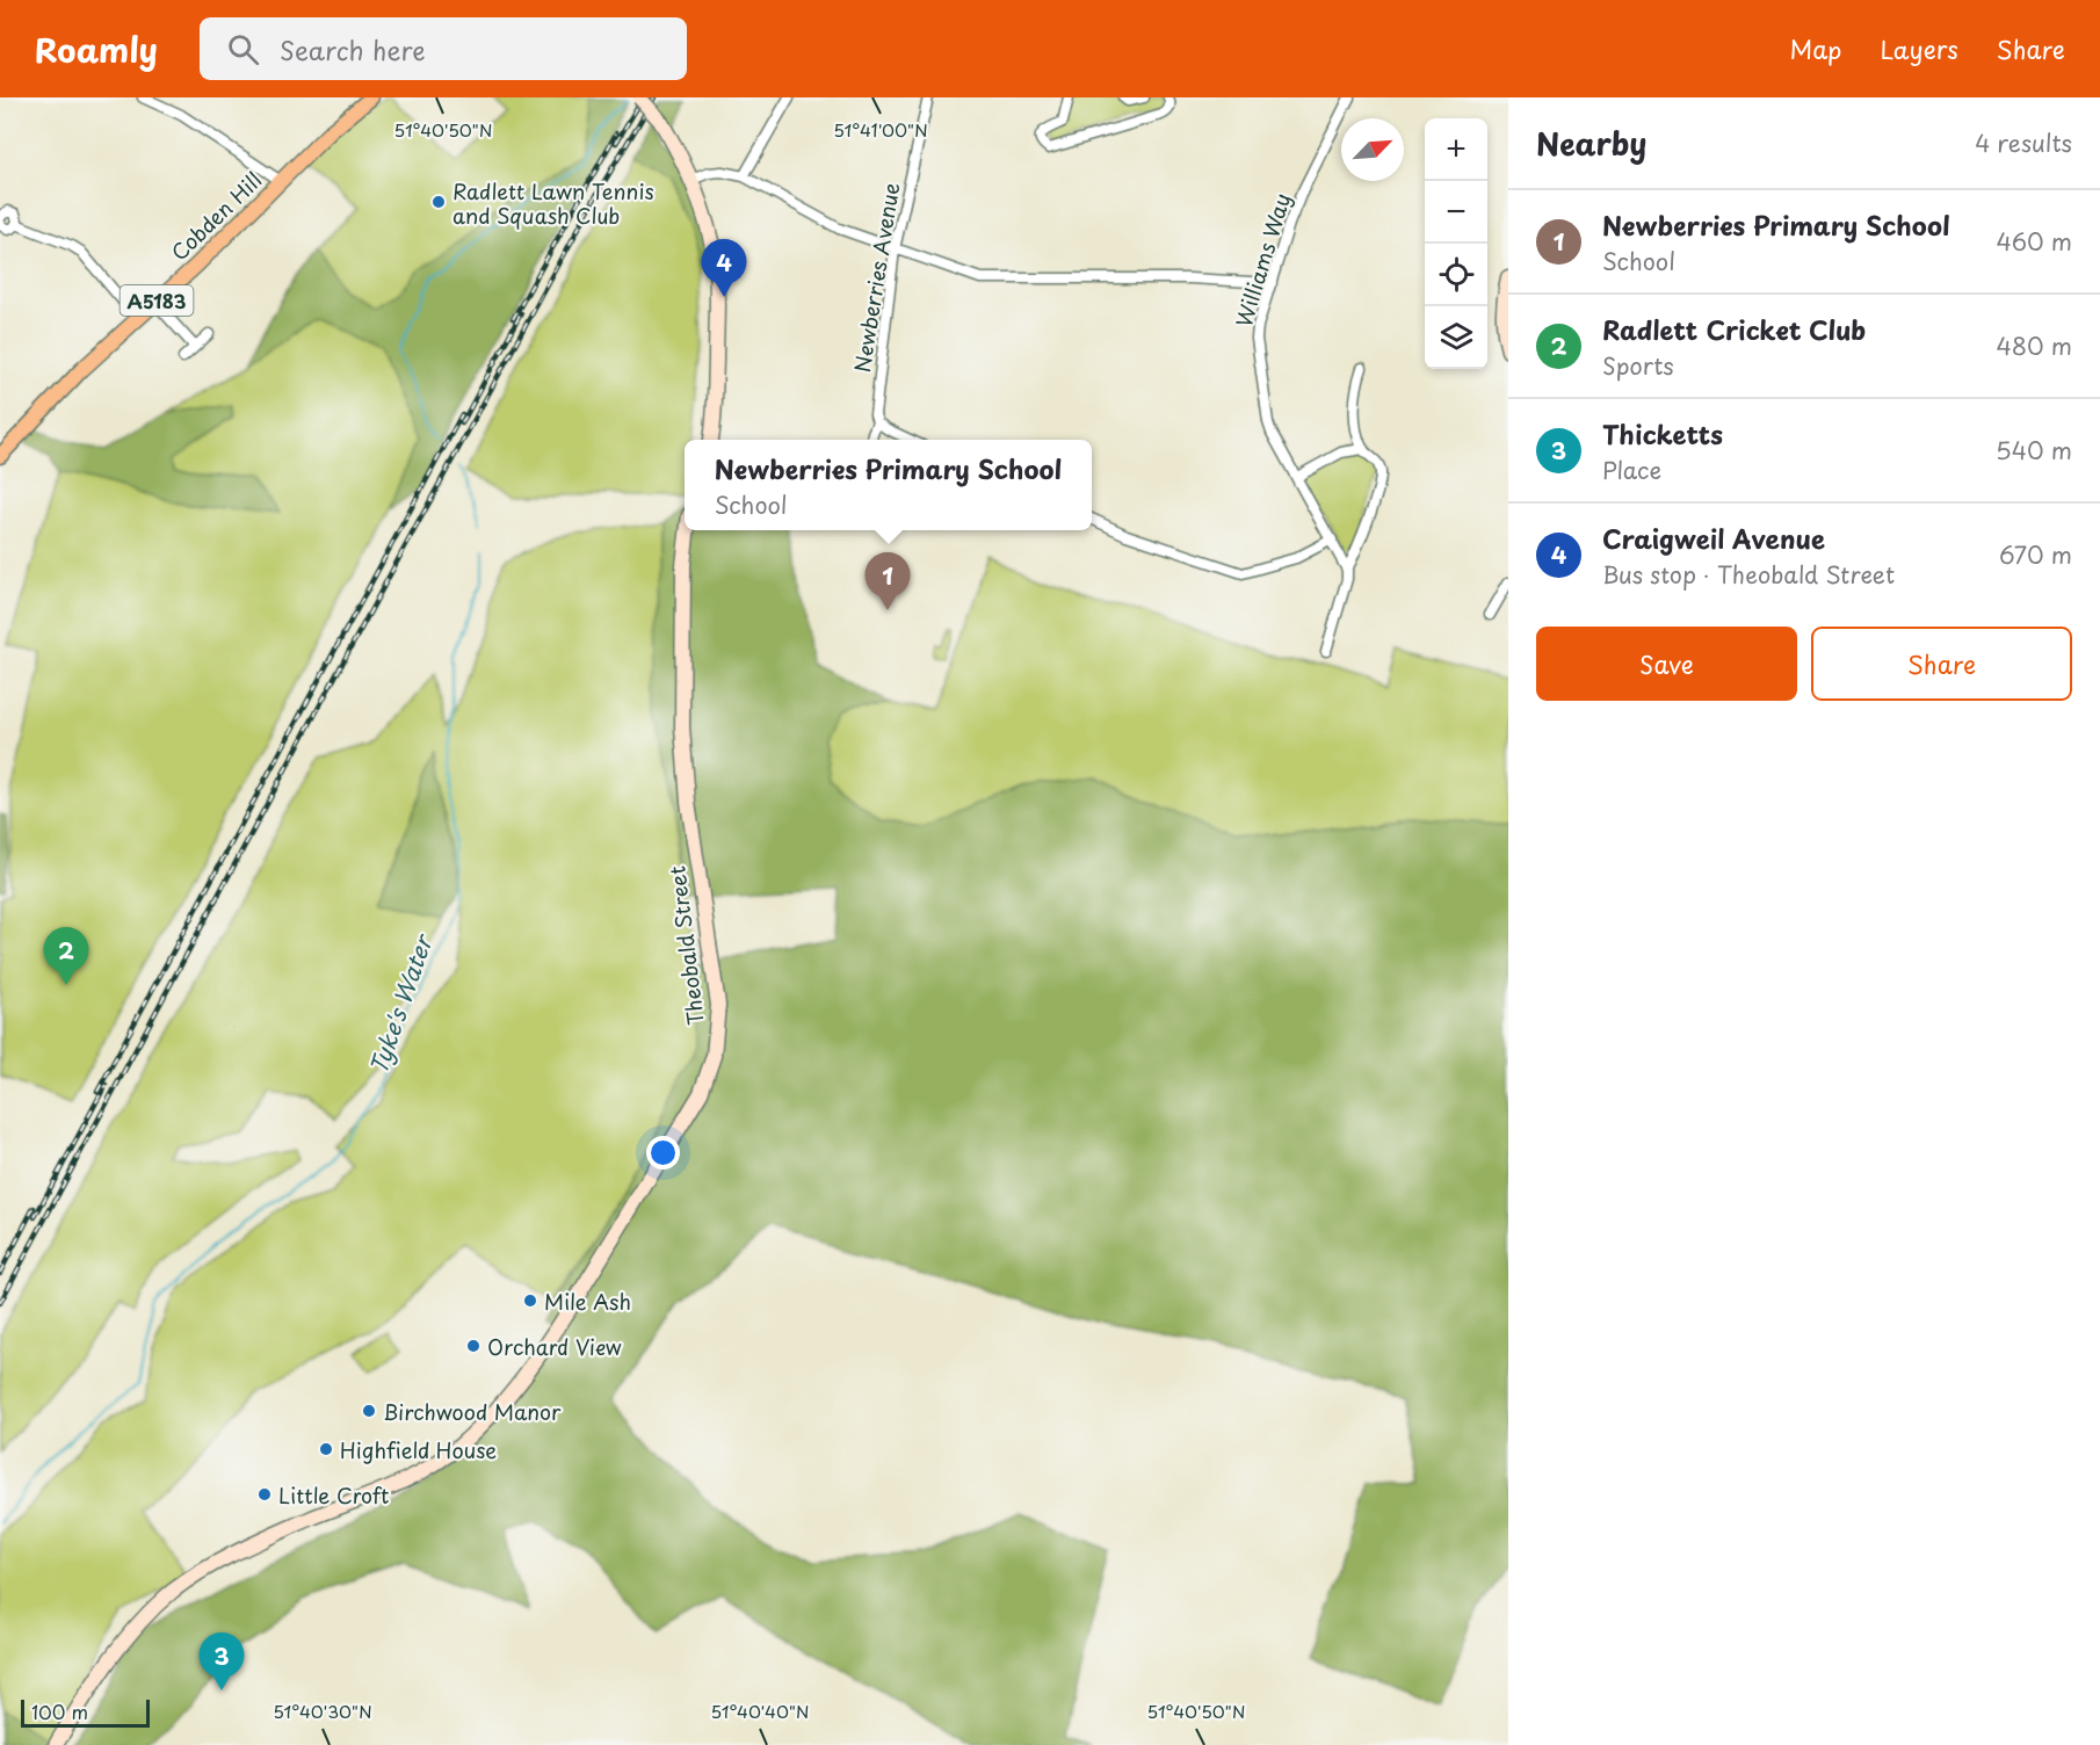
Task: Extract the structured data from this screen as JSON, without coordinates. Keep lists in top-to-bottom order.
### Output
{
  "streets": {
    "main road": ["Cobden Hill", "A5183"],
    "street": ["Williams Way", "Newberries Avenue", "Theobald Street"]
  },
  "crossings": [
    ["Cobden Hill", "A5183"]
  ],
  "water": ["Tyke's Water"],
  "places": [
    "Radlett Lawn Tennis and Squash Club",
    "Mile Ash",
    "Orchard View",
    "Birchwood Manor",
    "Highfield House",
    "Little Croft"
  ],
  "scale_bar": "100 m",
  "north": "top right",
  "page": {
    "header": "Roamly",
    "search": "Search here",
    "nav": ["Map", "Layers", "Share"],
    "heading": ["Nearby", "4 results"],
    "map_buttons": ["+", "−"],
    "list": [
      {
        "mark": "1",
        "name": "Newberries Primary School",
        "note": "School",
        "value": "460 m"
      },
      {
        "mark": "2",
        "name": "Radlett Cricket Club",
        "note": "Sports",
        "value": "480 m"
      },
      {
        "mark": "3",
        "name": "Thicketts",
        "note": "Place",
        "value": "540 m"
      },
      {
        "mark": "4",
        "name": "Craigweil Avenue",
        "note": "Bus stop · Theobald Street",
        "value": "670 m"
      }
    ],
    "pins": [
      "4",
      "1",
      "2",
      "3"
    ],
    "popup": ["Newberries Primary School", "School"],
    "buttons": ["Save", "Share"],
    "scale": "100 m"
  },
  "coordinates": [
    "51°40'50\"N",
    "51°41'00\"N",
    "51°40'30\"N",
    "51°40'40\"N"
  ]
}
